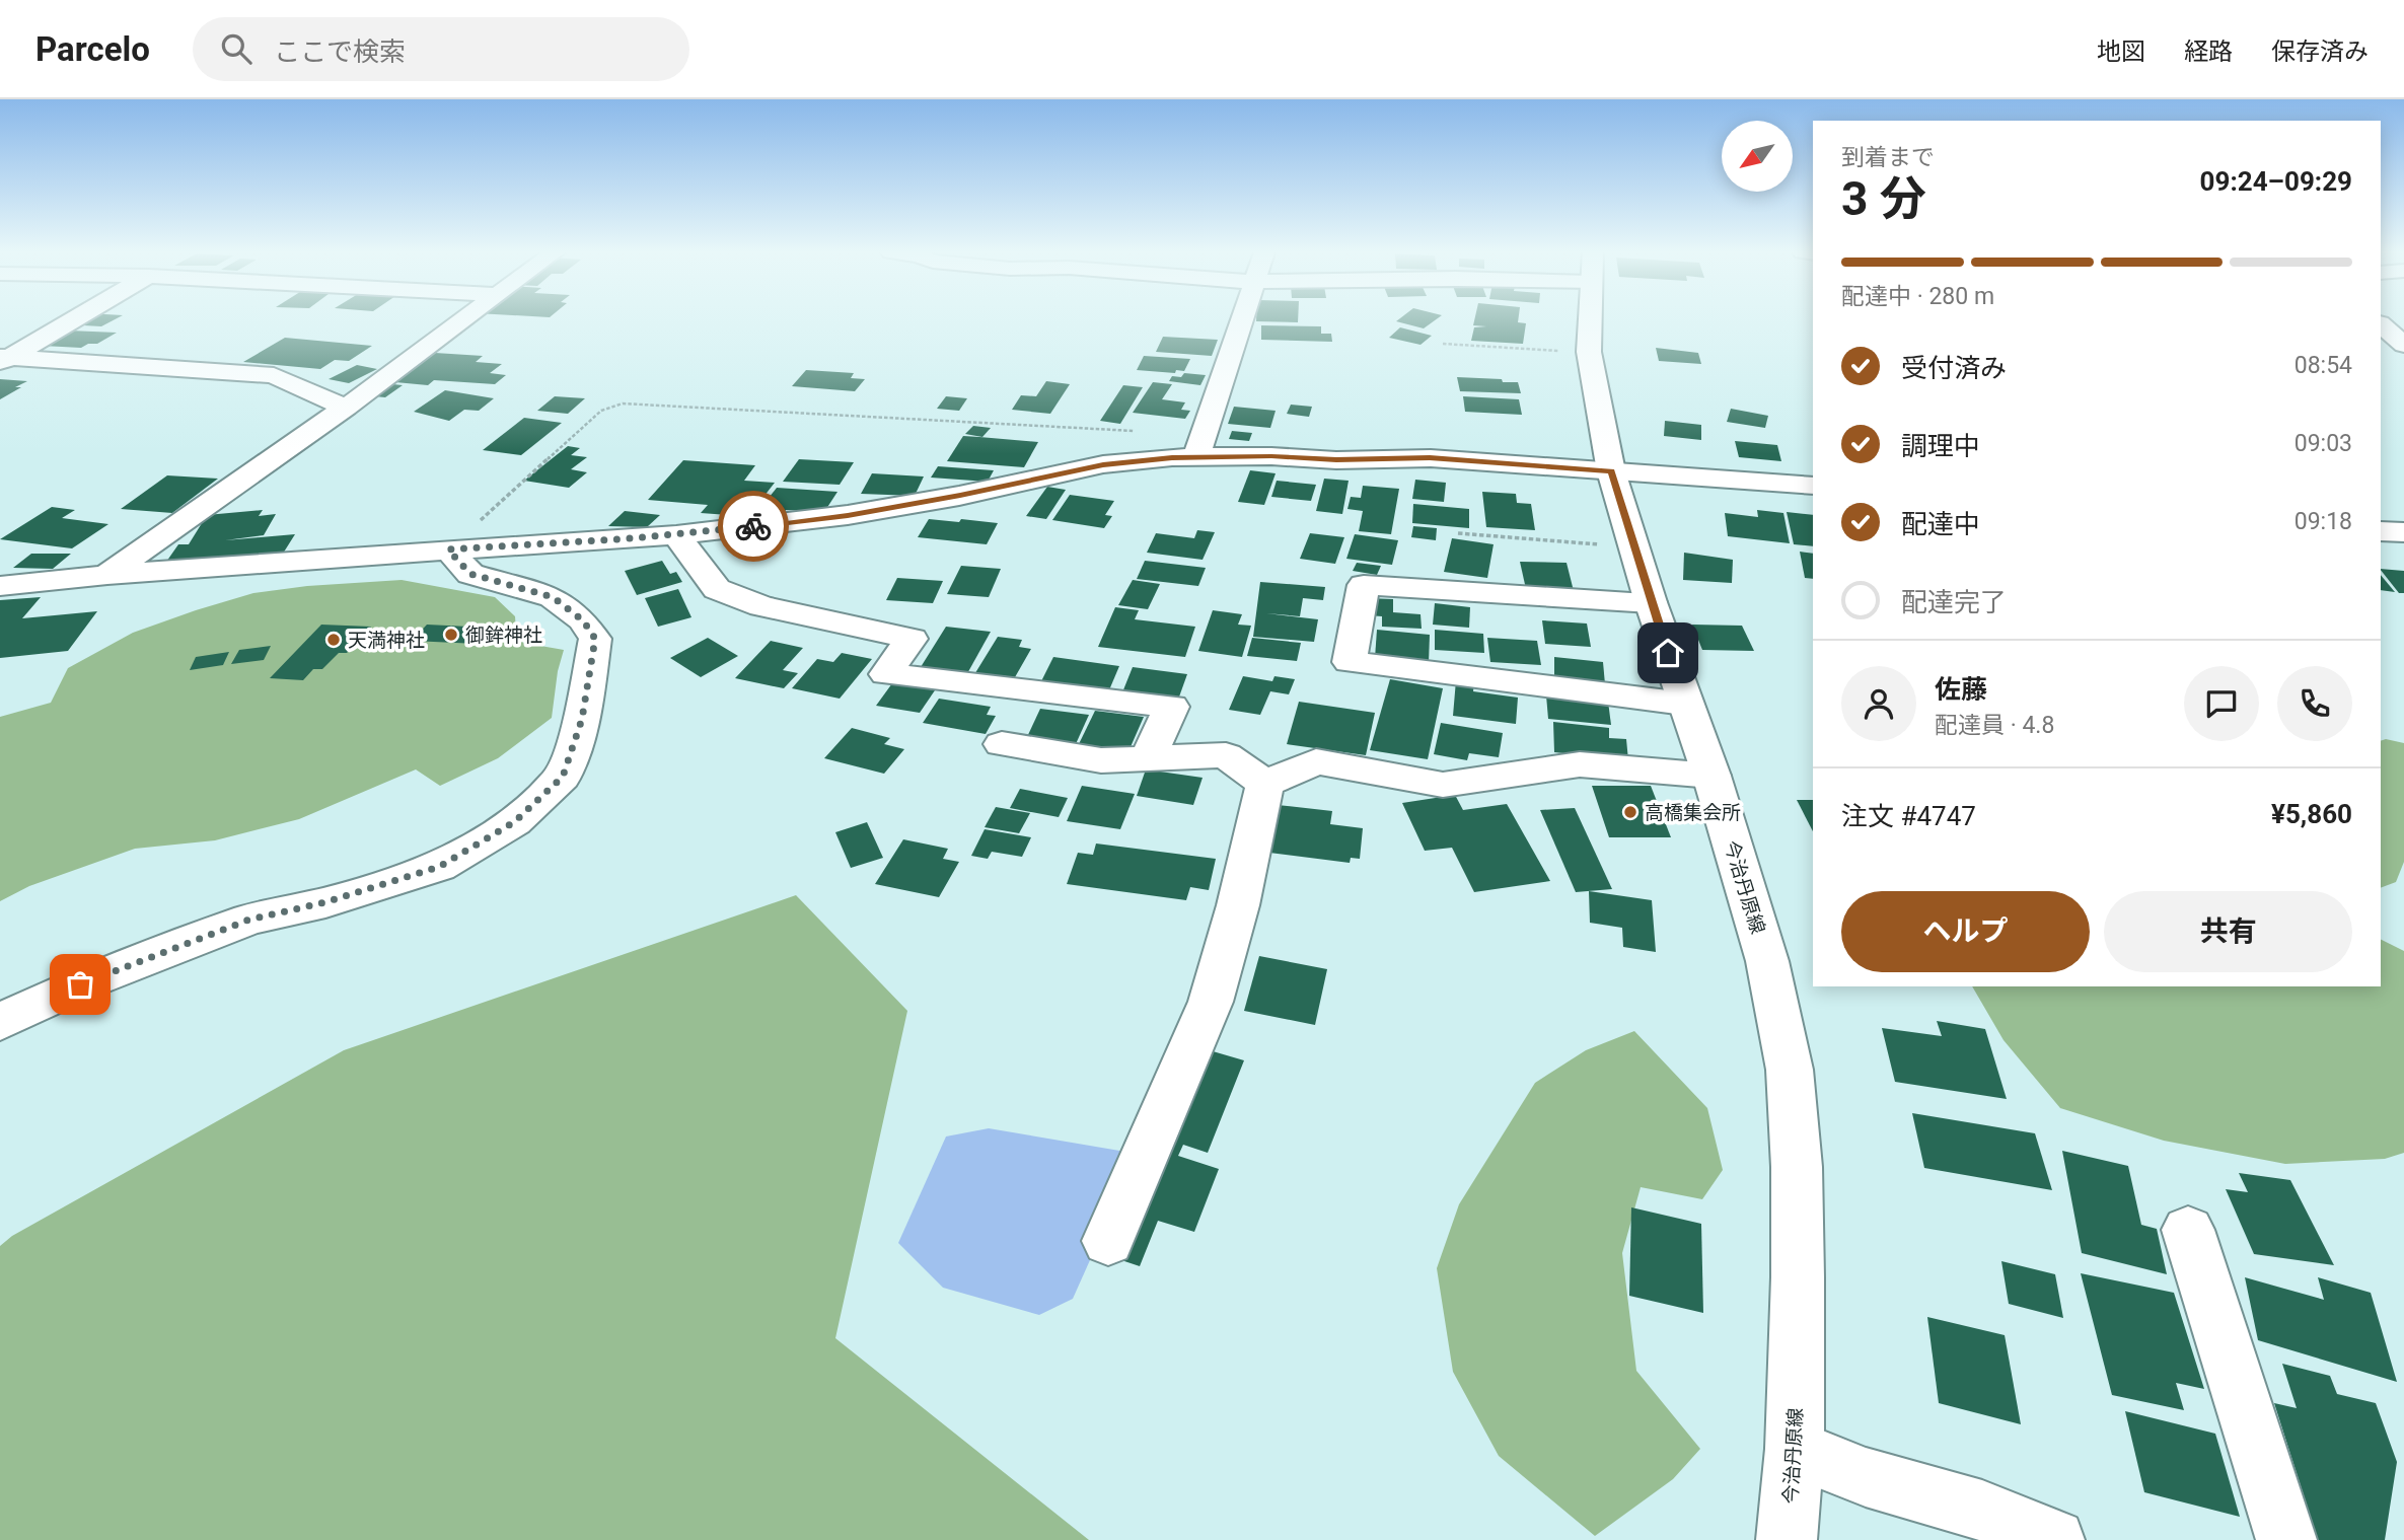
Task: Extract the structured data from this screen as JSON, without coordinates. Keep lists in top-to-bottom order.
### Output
{
  "streets": {
    "street": ["今治丹原線"]
  },
  "places": ["御鉾神社", "天満神社", "高橋集会所"],
  "north": "bottom left",
  "page": {
    "header": "Parcelo",
    "search": "ここで検索",
    "nav": ["地図", "経路", "保存済み"],
    "heading": ["3 分", "到着まで", "09:24–09:29"],
    "panel": [
      "佐藤",
      "配達員 · 4.8",
      "注文 #4747",
      "¥5,860"
    ],
    "bar": "配達中 · 280 m",
    "list": [
      ["受付済み", "08:54"],
      ["調理中", "09:03"],
      ["配達中", "09:18"],
      "配達完了"
    ],
    "buttons": ["ヘルプ", "共有"]
  }
}
